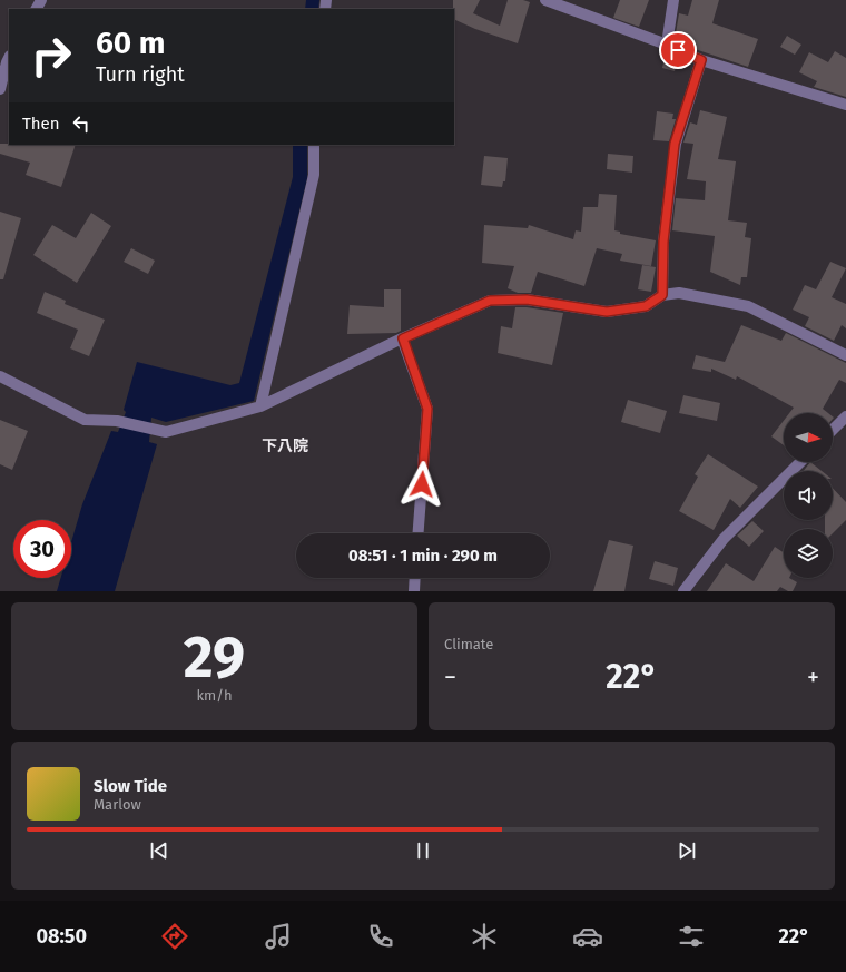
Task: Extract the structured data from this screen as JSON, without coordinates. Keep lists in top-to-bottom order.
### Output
{
  "districts": ["下八院"],
  "north": "right",
  "page": {
    "turn": ["60 m", "Turn right"],
    "then": "Then",
    "limit": "30",
    "trip": "08:51 · 1 min · 290 m",
    "tile": [
      ["29", "km/h"],
      "Climate"
    ],
    "heat": ["−", "22°", "+"],
    "song": ["Slow Tide", "Marlow"],
    "tabs": ["08:50", "22°"]
  }
}
